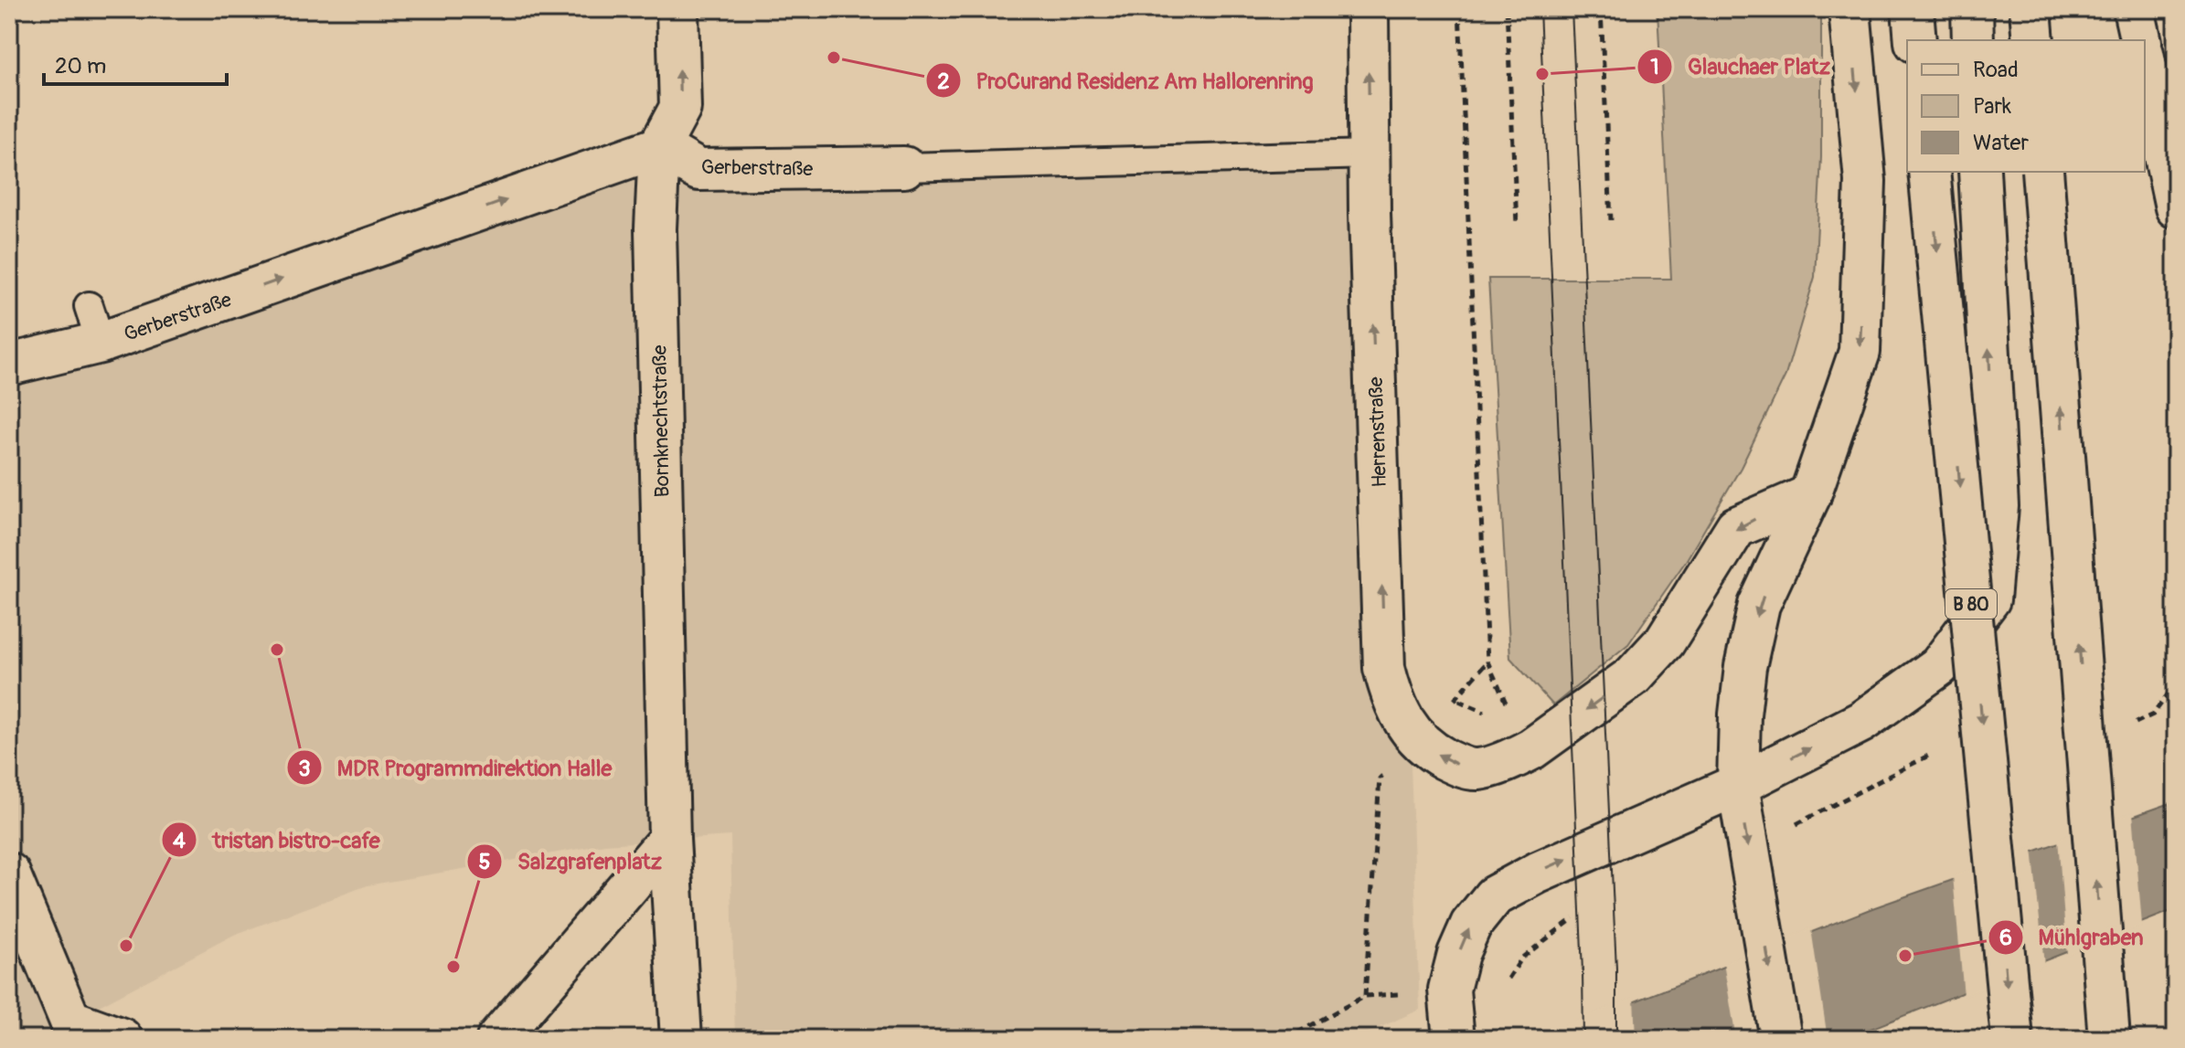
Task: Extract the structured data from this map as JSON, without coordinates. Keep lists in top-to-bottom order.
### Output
{
  "streets": {
    "street": [
      "Gerberstraße",
      "Bornknechtstraße",
      "Herrenstraße",
      "B 80"
    ]
  },
  "crossings": [
    ["Gerberstraße", "Bornknechtstraße"],
    ["Gerberstraße", "Herrenstraße"]
  ],
  "one_way": ["Gerberstraße"],
  "places": [
    "ProCurand Residenz Am Hallorenring",
    "Glauchaer Platz",
    "MDR Programmdirektion Halle",
    "tristan bistro-cafe",
    "Mühlgraben",
    "Salzgrafenplatz"
  ],
  "legend": ["Road", "Park", "Water"],
  "scale_bar": "20 m"
}
